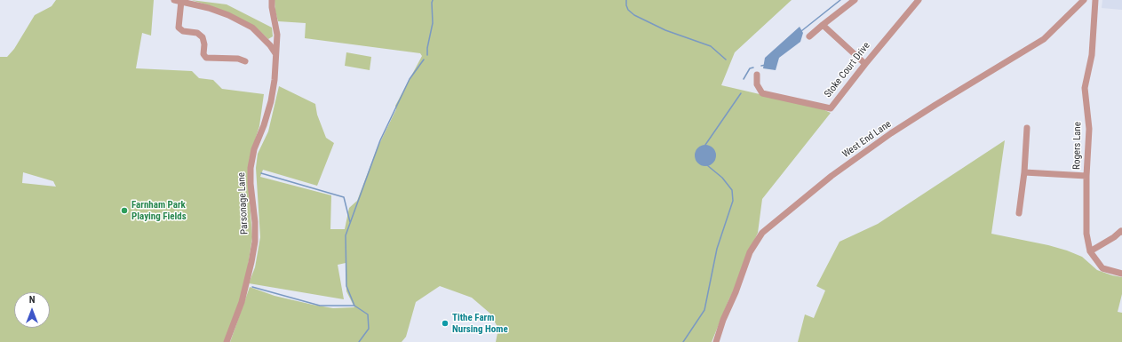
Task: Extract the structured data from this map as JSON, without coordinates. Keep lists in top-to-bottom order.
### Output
{
  "streets": {
    "street": [
      "Stoke Court Drive",
      "West End Lane",
      "Rogers Lane",
      "Parsonage Lane"
    ]
  },
  "places": ["Farnham Park Playing Fields", "Tithe Farm Nursing Home"],
  "north": "top"
}
